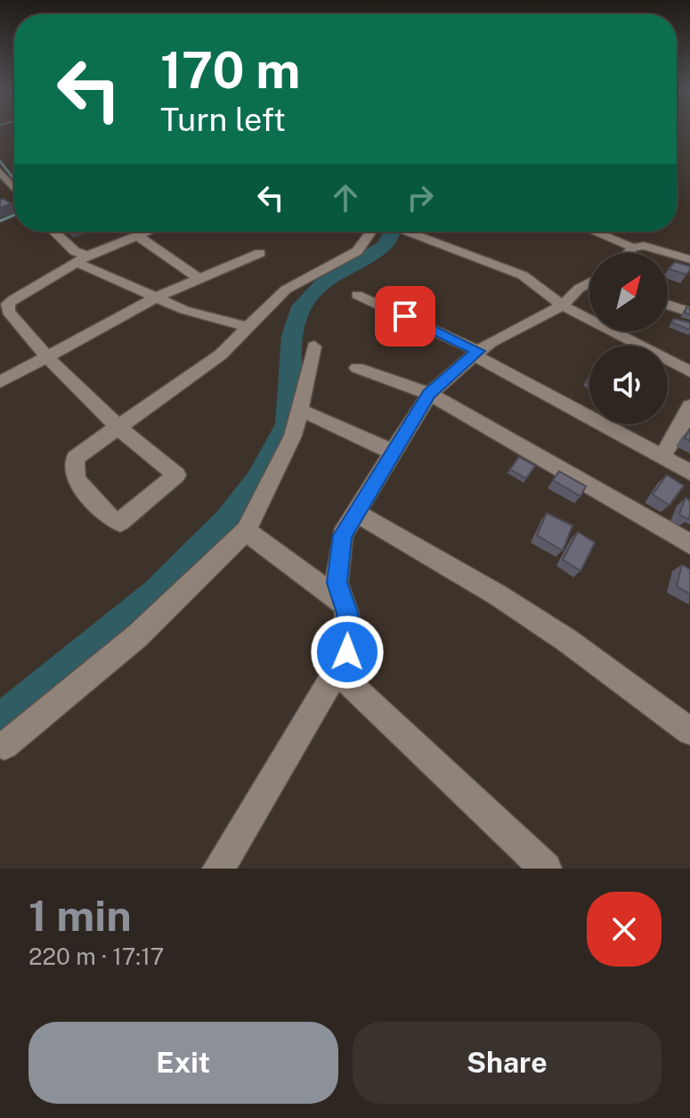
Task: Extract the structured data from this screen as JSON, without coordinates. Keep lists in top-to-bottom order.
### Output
{
  "north": "top right",
  "page": {
    "turn": ["170 m", "Turn left"],
    "heading": ["1 min", "220 m · 17:17"],
    "buttons": ["Exit", "Share"]
  }
}
